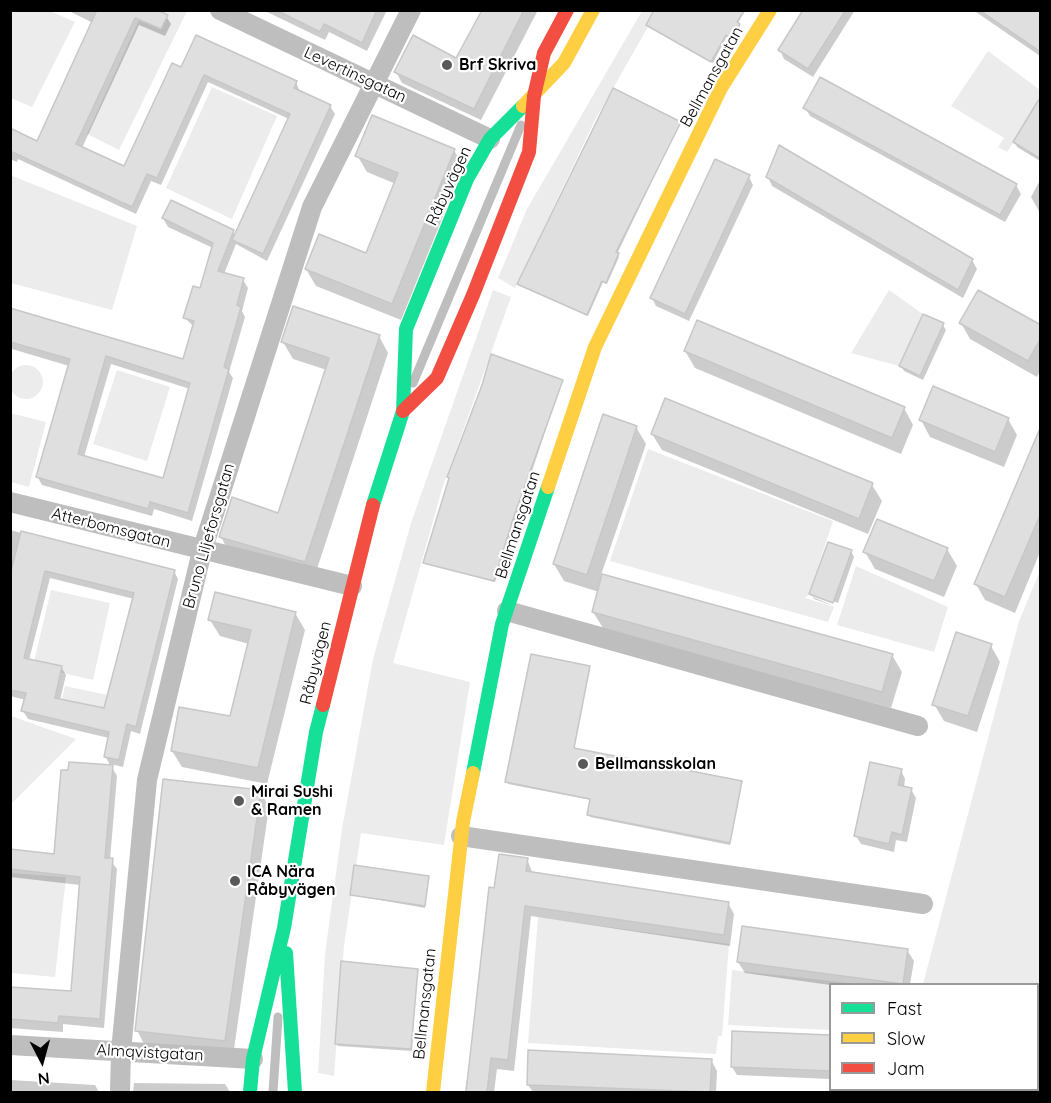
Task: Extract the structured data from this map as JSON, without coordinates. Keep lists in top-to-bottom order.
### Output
{
  "streets": {
    "main road": ["Bellmansgatan", "Råbyvägen"],
    "street": [
      "Levertinsgatan",
      "Atterbomsgatan",
      "Bruno Liljeforsgatan",
      "Almqvistgatan"
    ]
  },
  "crossings": [
    ["Levertinsgatan", "Råbyvägen"],
    ["Levertinsgatan", "Bruno Liljeforsgatan"],
    ["Råbyvägen", "Atterbomsgatan"],
    ["Råbyvägen", "Almqvistgatan"],
    ["Atterbomsgatan", "Bruno Liljeforsgatan"],
    ["Bruno Liljeforsgatan", "Almqvistgatan"]
  ],
  "places": [
    "Brf Skriva",
    "Bellmansskolan",
    "Mirai Sushi & Ramen",
    "ICA Nära Råbyvägen"
  ],
  "legend": ["Fast", "Slow", "Jam"],
  "north": "bottom"
}
